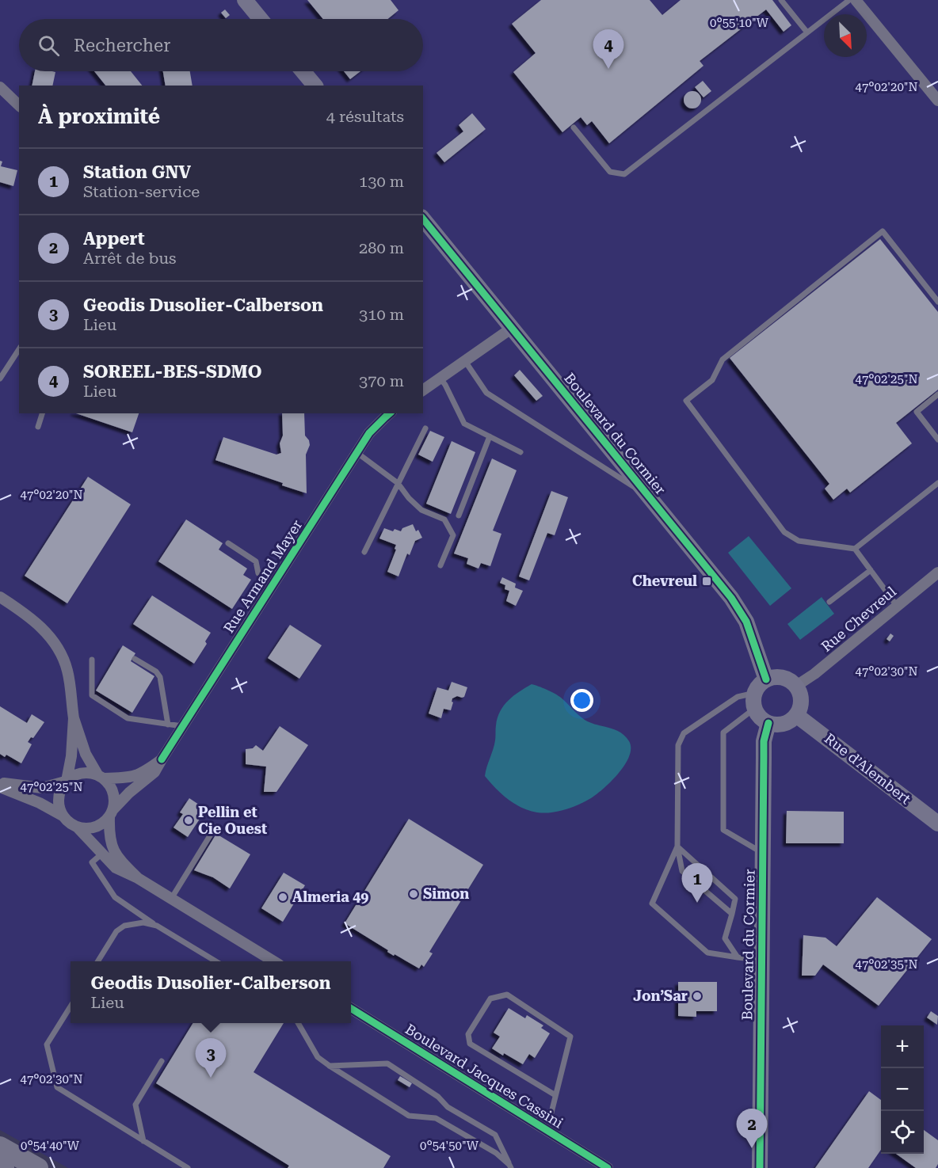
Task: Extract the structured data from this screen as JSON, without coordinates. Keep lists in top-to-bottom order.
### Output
{
  "streets": {
    "street": [
      "Boulevard du Cormier",
      "Rue Armand Mayer",
      "Rue Chevreul",
      "Rue d’Alembert",
      "Boulevard Jacques Cassini"
    ]
  },
  "crossings": [
    ["Boulevard du Cormier", "Rue Chevreul"],
    ["Boulevard du Cormier", "Rue d’Alembert"],
    ["Rue Chevreul", "Rue d’Alembert"]
  ],
  "places": {
    "transit": ["Chevreul"],
    "other": [
      "Pellin et Cie Ouest",
      "Simon",
      "Almeria 49",
      "Jon’Sar"
    ]
  },
  "north": "bottom right",
  "page": {
    "search": "Rechercher",
    "pins": [
      "4",
      "1",
      "3",
      "2"
    ],
    "heading": ["À proximité", "4 résultats"],
    "list": [
      {
        "mark": "1",
        "name": "Station GNV",
        "note": "Station-service",
        "value": "130 m"
      },
      {
        "mark": "2",
        "name": "Appert",
        "note": "Arrêt de bus",
        "value": "280 m"
      },
      {
        "mark": "3",
        "name": "Geodis Dusolier-Calberson",
        "note": "Lieu",
        "value": "310 m"
      },
      {
        "mark": "4",
        "name": "SOREEL-BES-SDMO",
        "note": "Lieu",
        "value": "370 m"
      }
    ],
    "popup": ["Geodis Dusolier-Calberson", "Lieu"],
    "map_buttons": ["+", "−"]
  },
  "coordinates": [
    "0°55'10\"W",
    "47°02'20\"N",
    "47°02'25\"N",
    "47°02'30\"N",
    "47°02'35\"N",
    "0°54'40\"W",
    "0°54'50\"W"
  ]
}
